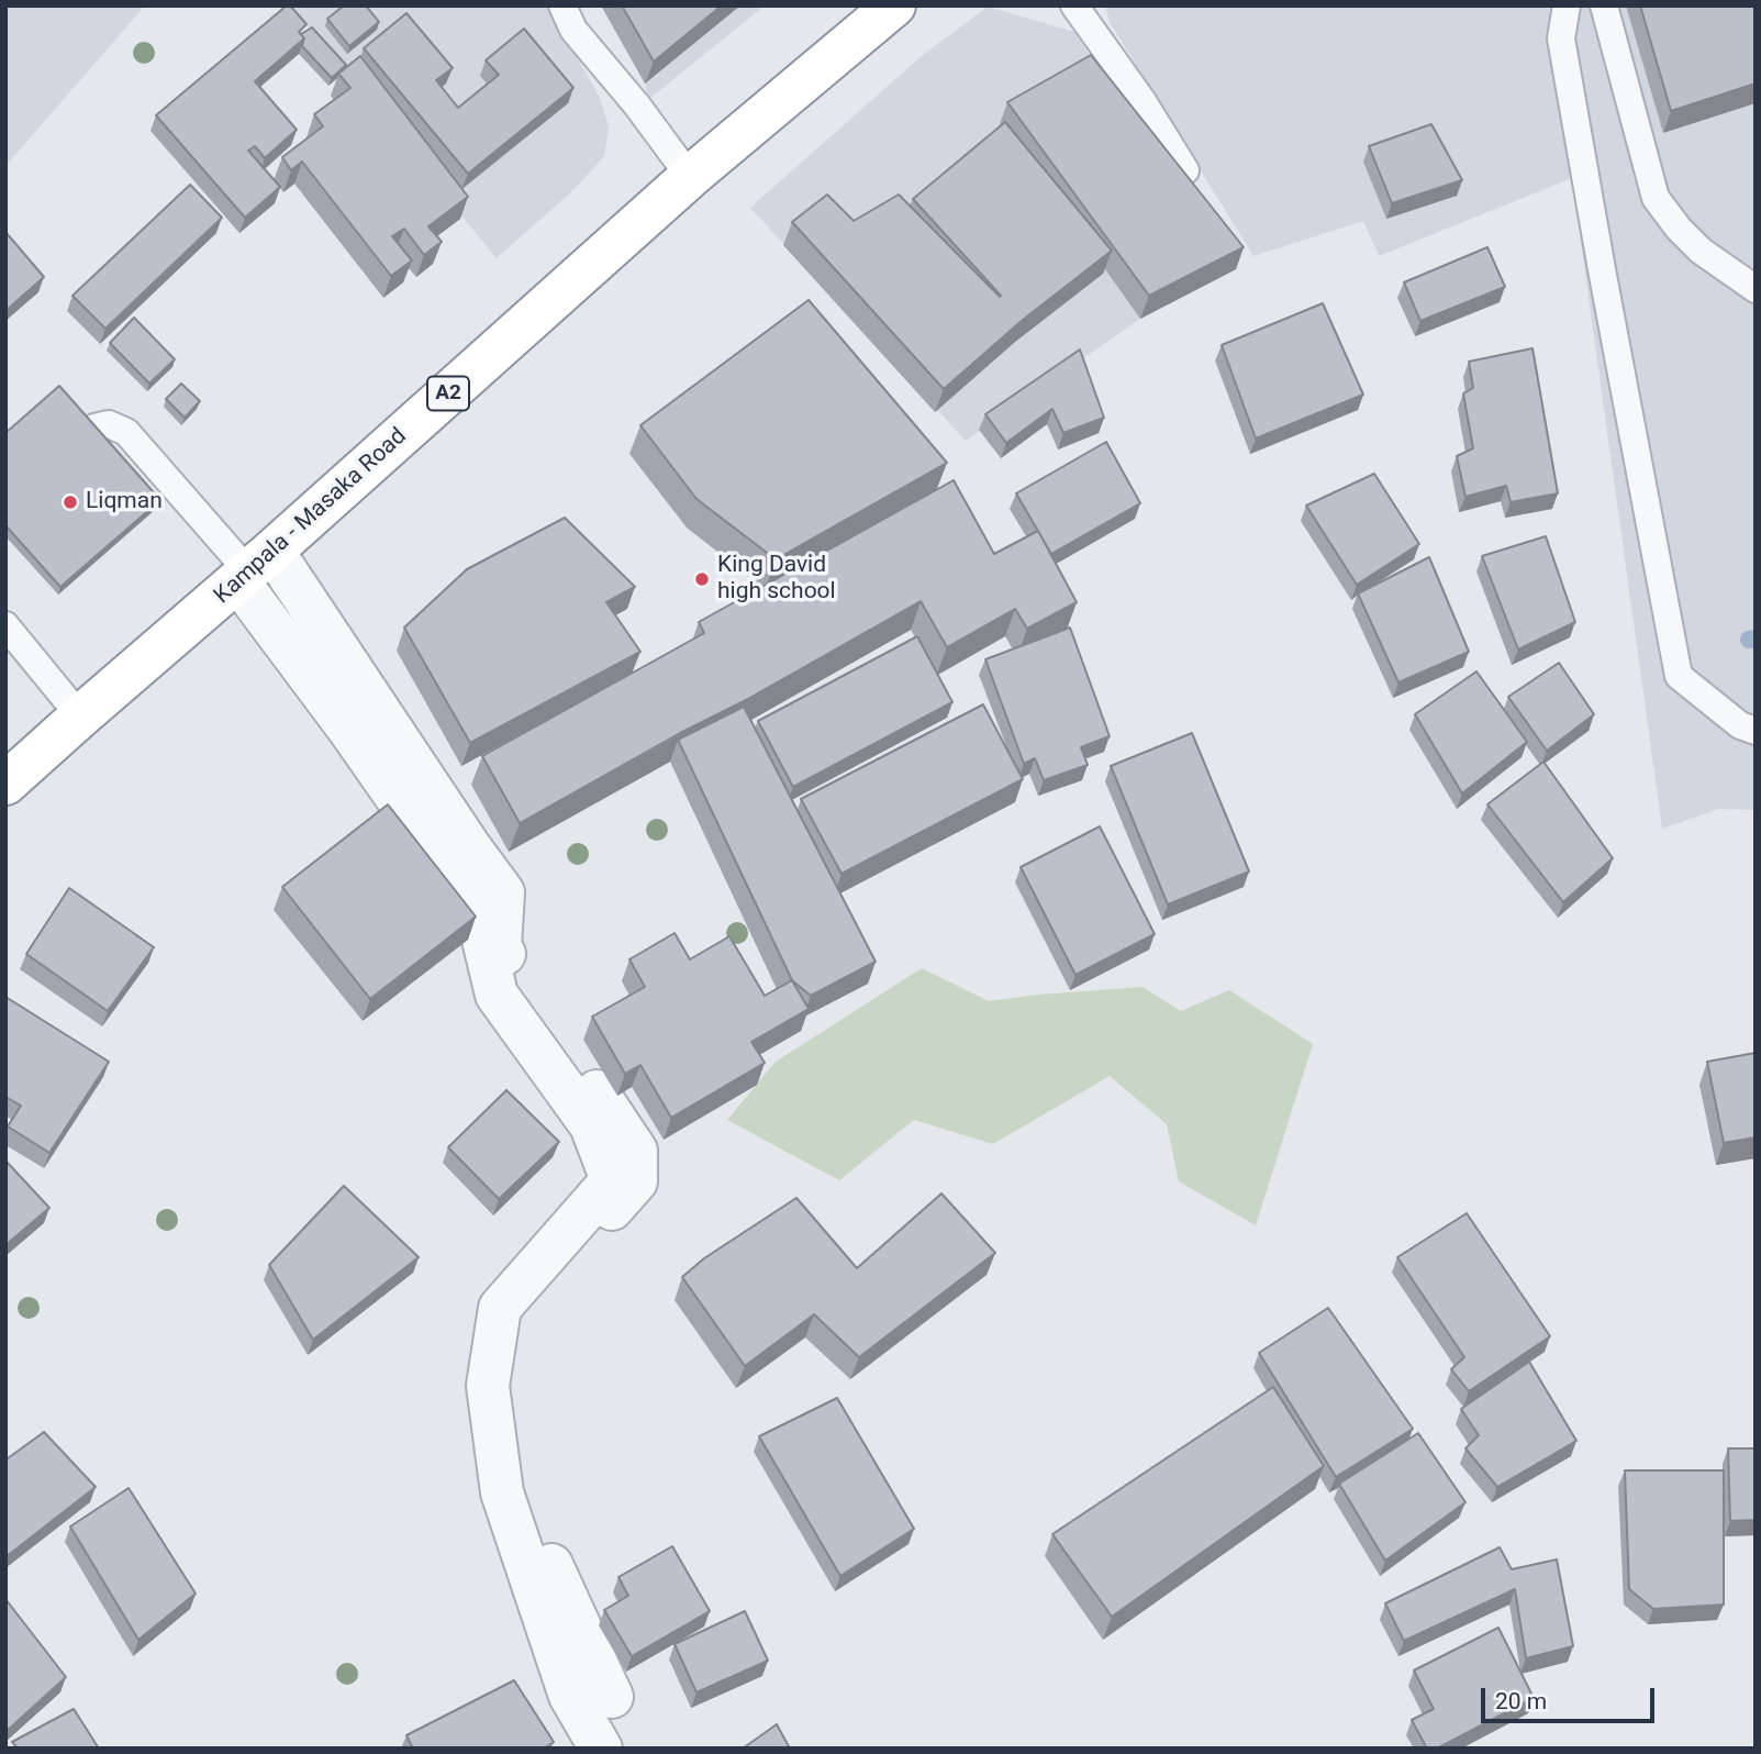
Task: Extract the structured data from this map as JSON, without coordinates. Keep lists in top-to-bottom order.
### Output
{
  "streets": {
    "highway": ["A2", "Kampala - Masaka Road"]
  },
  "places": ["Liqman", "King David high school"],
  "scale_bar": "20 m"
}
